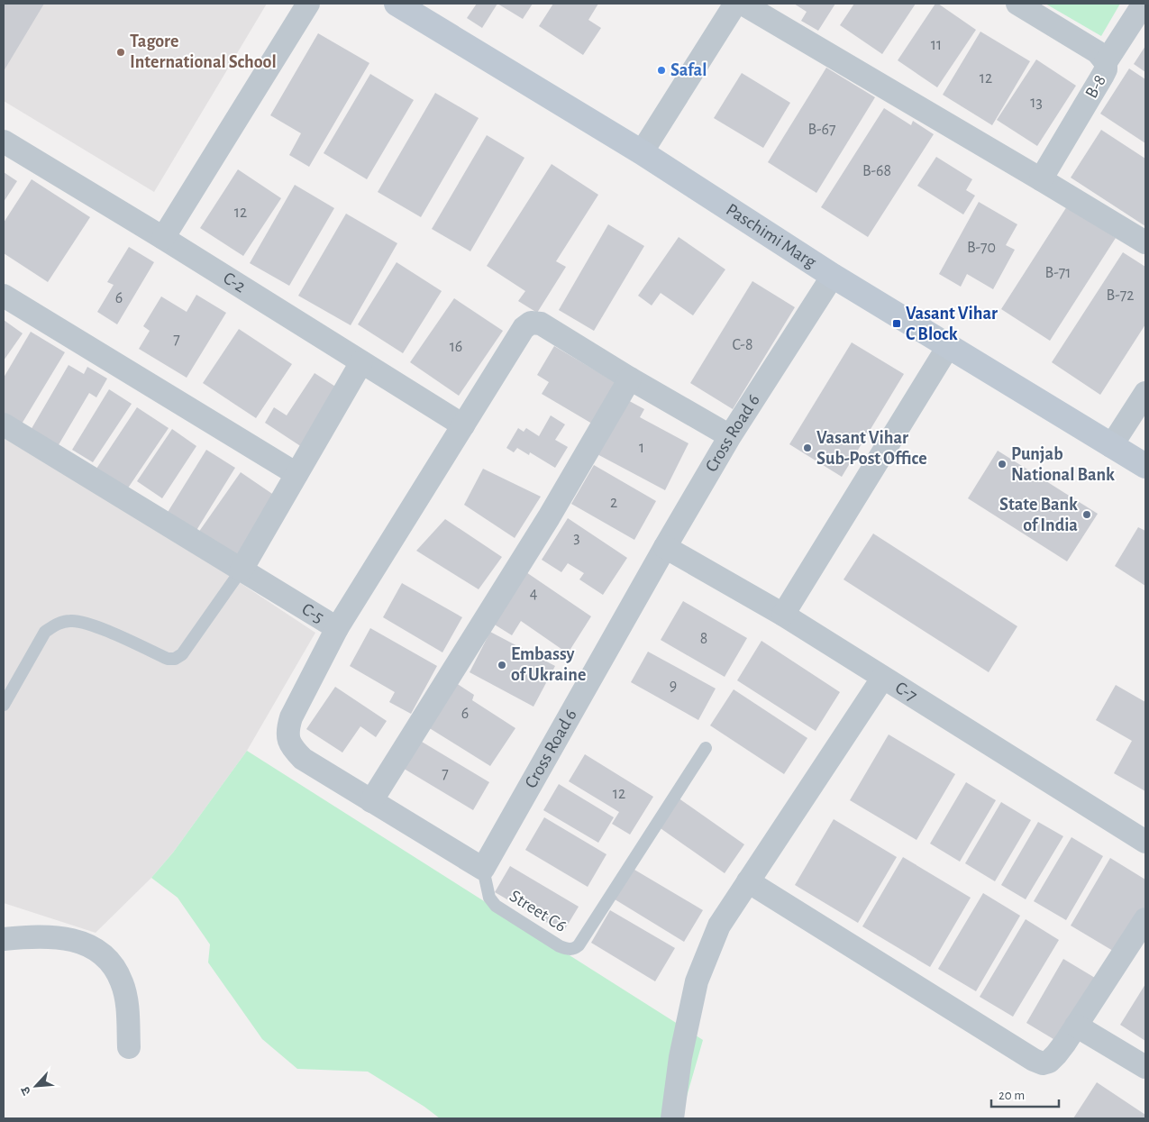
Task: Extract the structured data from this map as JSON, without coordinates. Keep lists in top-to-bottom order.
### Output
{
  "streets": {
    "main road": ["Paschimi Marg"],
    "street": [
      "B-8",
      "C-2",
      "Cross Road 6",
      "C-5",
      "C-7"
    ],
    "lane": ["Street C6"]
  },
  "crossings": [
    ["Paschimi Marg", "Cross Road 6"],
    ["C-2", "C-5"],
    ["Cross Road 6", "C-7"],
    ["Cross Road 6", "Street C6"]
  ],
  "places": {
    "other": [
      "Tagore International School",
      "Safal",
      "Vasant Vihar Sub-Post Office",
      "Punjab National Bank",
      "State Bank of India",
      "Embassy of Ukraine"
    ],
    "transit": ["Vasant Vihar C Block"]
  },
  "house_numbers": [
    "11",
    "12",
    "13",
    "B-67",
    "B-68",
    "12",
    "B-70",
    "B-71",
    "B-72",
    "6",
    "7",
    "C-8",
    "16",
    "1",
    "2",
    "3",
    "4",
    "8",
    "9",
    "6",
    "7",
    "12"
  ],
  "scale_bar": "20 m",
  "north": "bottom left"
}
